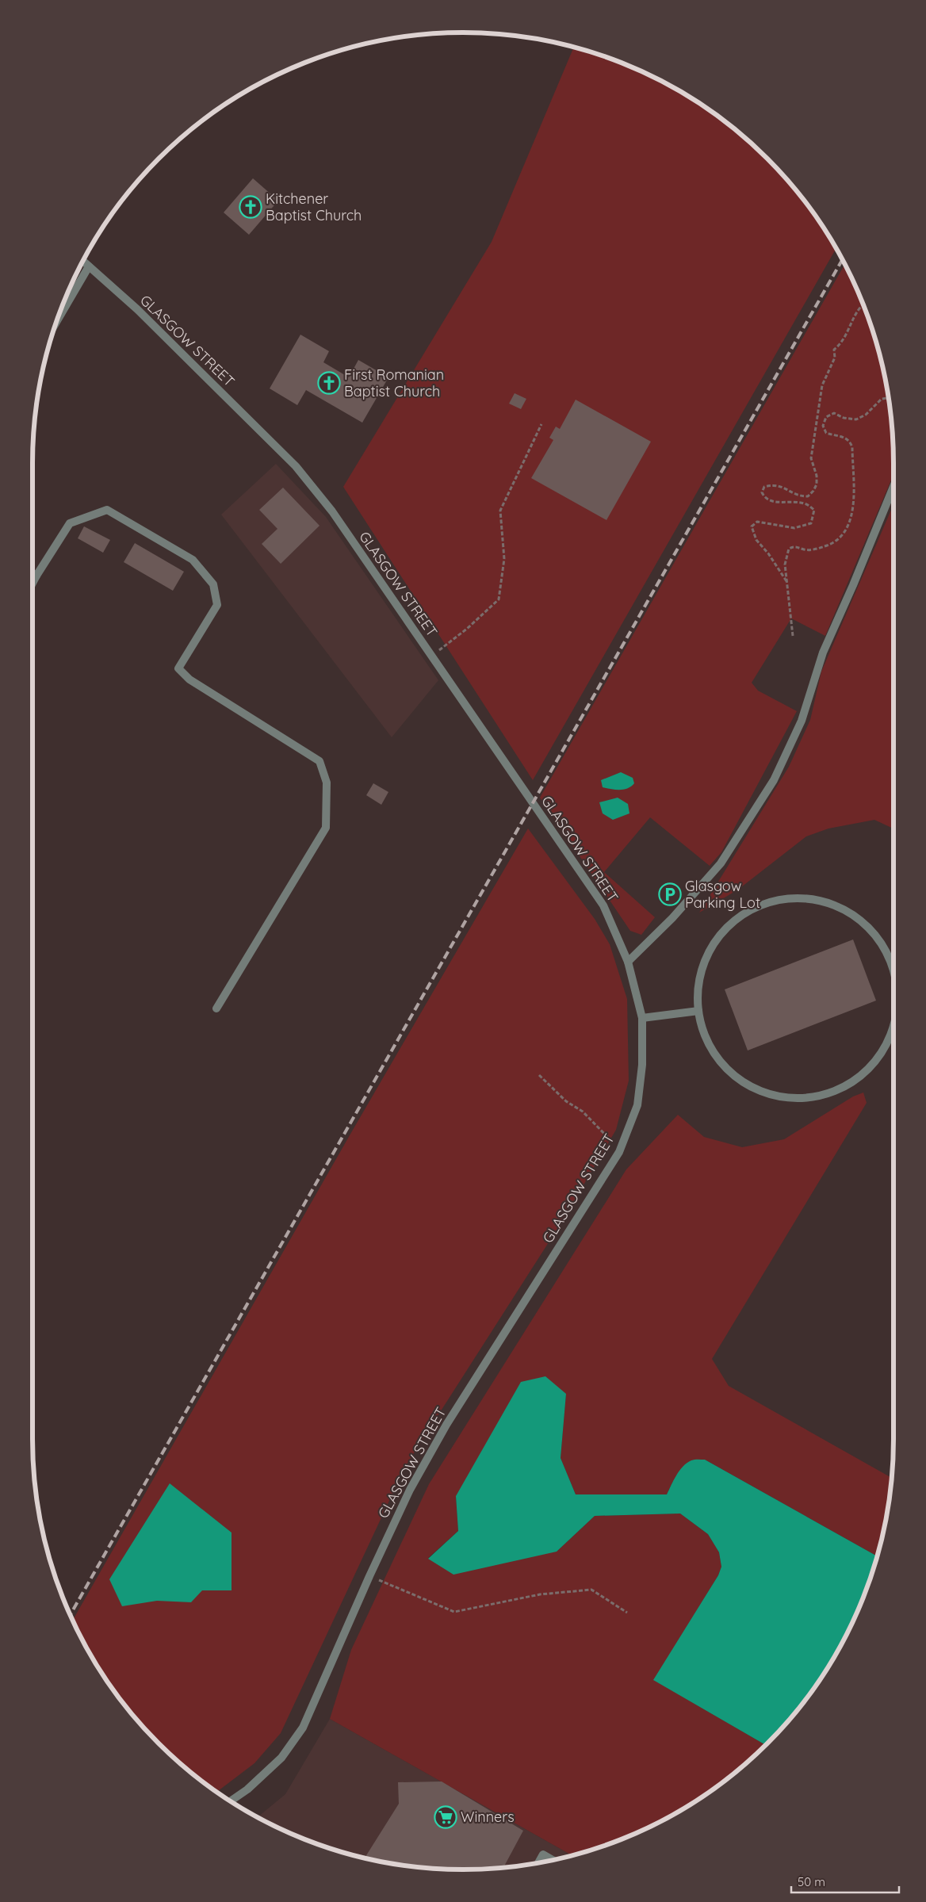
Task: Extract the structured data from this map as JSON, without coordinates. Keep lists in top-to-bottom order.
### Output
{
  "streets": {
    "street": ["GLASGOW STREET"]
  },
  "places": {
    "church": ["Kitchener Baptist Church", "First Romanian Baptist Church"],
    "parking": ["Glasgow Parking Lot"],
    "supermarket": ["Winners"]
  },
  "scale_bar": "50 m"
}
